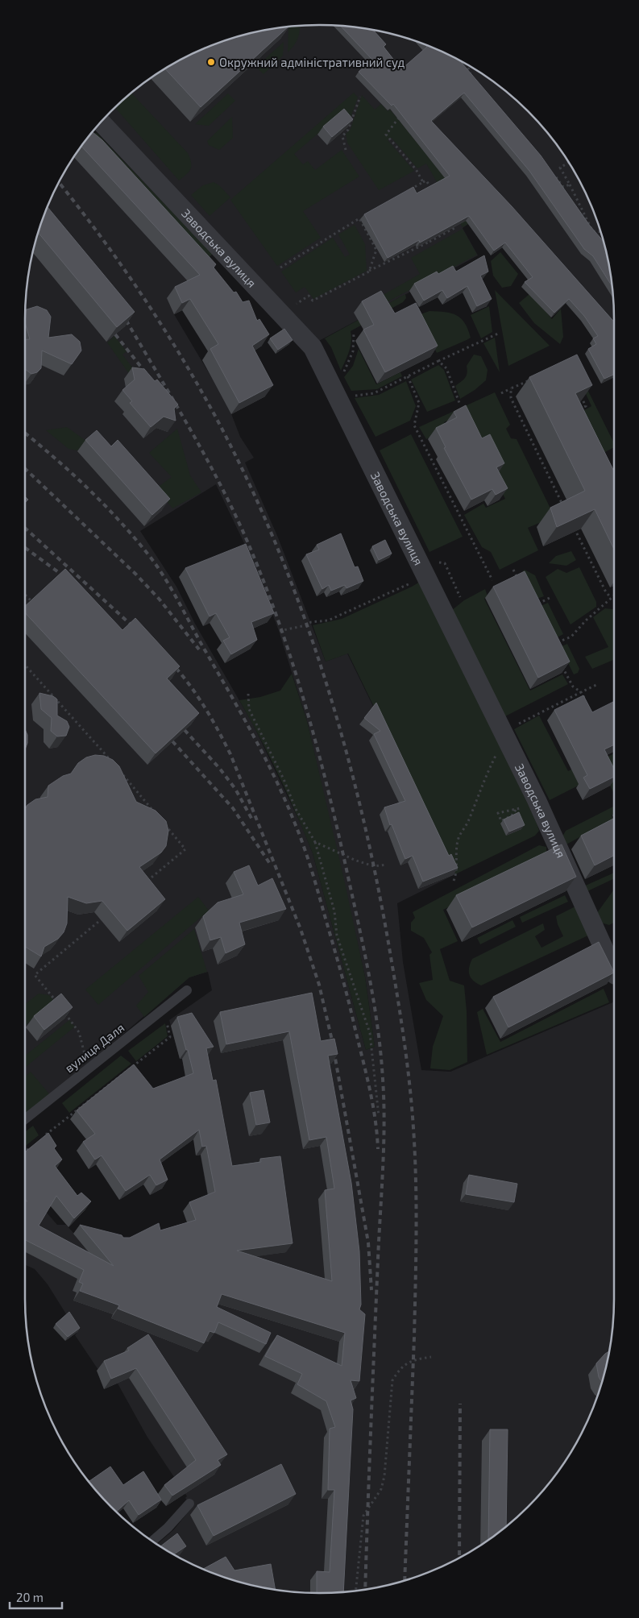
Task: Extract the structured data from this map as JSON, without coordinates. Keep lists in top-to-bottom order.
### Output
{
  "streets": {
    "street": ["Заводська вулиця"],
    "lane": ["вулиця Даля"]
  },
  "places": ["Окружний адміністративний суд"],
  "scale_bar": "20 m"
}
